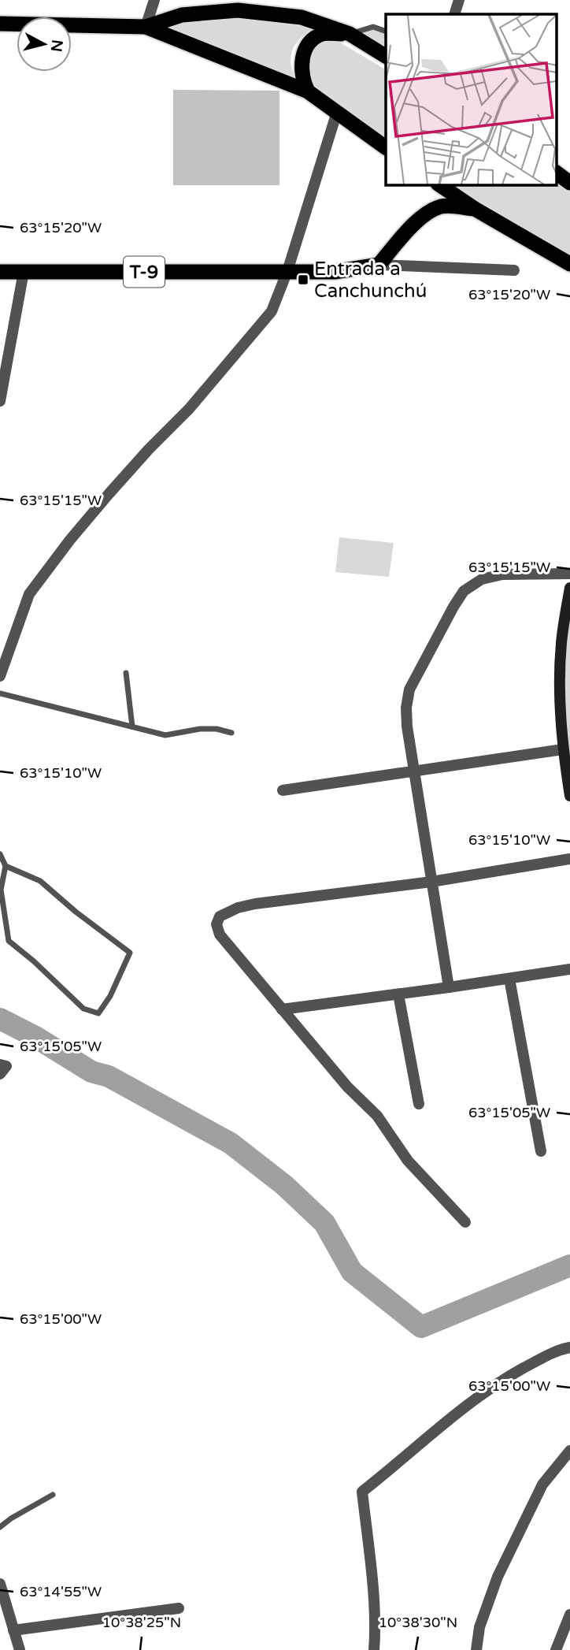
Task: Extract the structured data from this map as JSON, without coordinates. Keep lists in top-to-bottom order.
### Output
{
  "streets": {
    "highway": ["T-9"]
  },
  "places": {
    "transit": ["Entrada a Canchunchú"]
  },
  "north": "right",
  "coordinates": [
    "63°15'20\"W",
    "63°15'15\"W",
    "63°15'10\"W",
    "63°15'05\"W",
    "63°15'00\"W",
    "63°14'55\"W",
    "10°38'25\"N",
    "10°38'30\"N"
  ]
}
